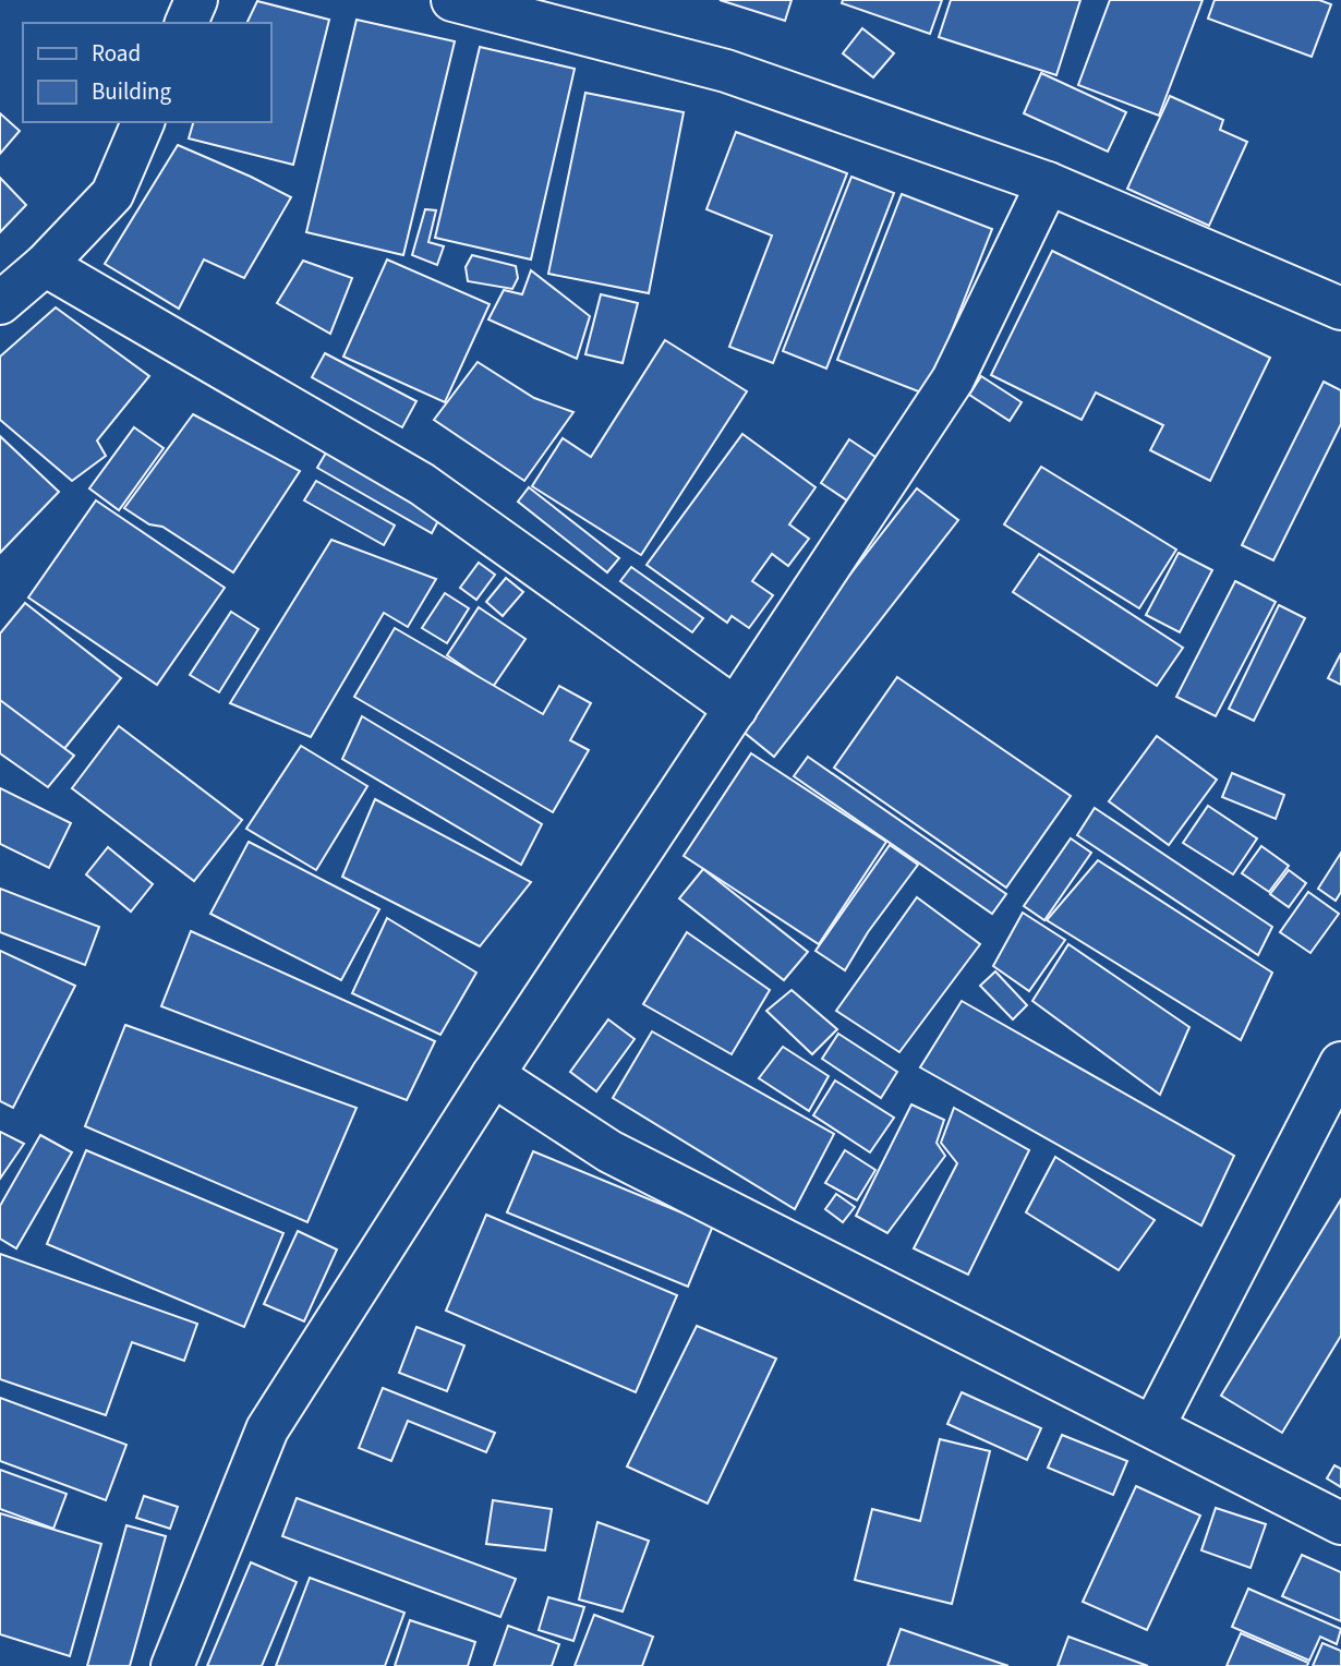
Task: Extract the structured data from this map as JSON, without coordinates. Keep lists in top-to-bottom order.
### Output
{
  "legend": ["Road", "Building"]
}
